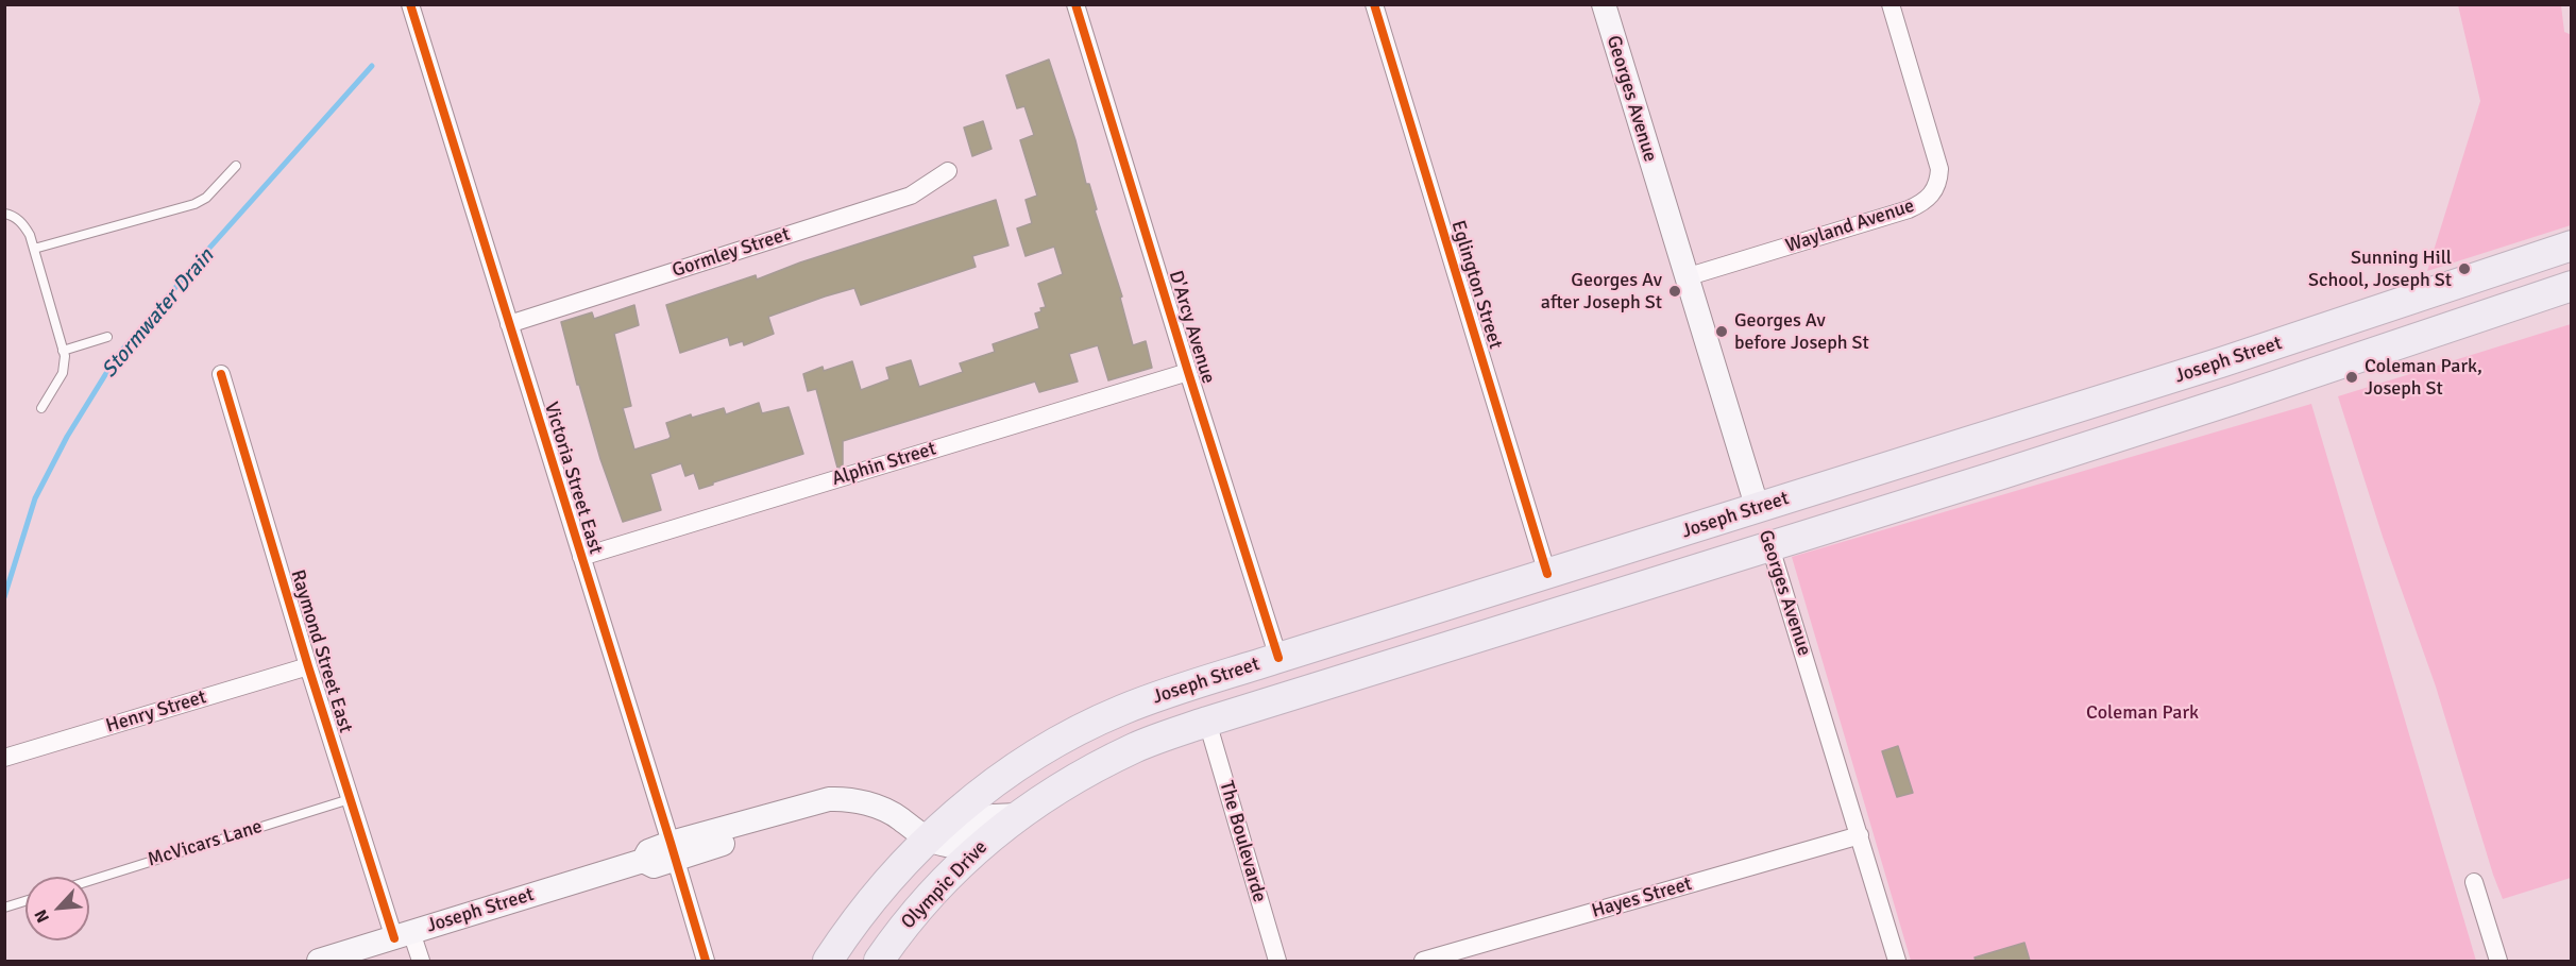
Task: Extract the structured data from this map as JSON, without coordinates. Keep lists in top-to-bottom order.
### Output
{
  "streets": {
    "highway": ["Georges Avenue", "Joseph Street", "Olympic Drive"],
    "street": [
      "Wayland Avenue",
      "Gormley Street",
      "Eglington Street",
      "D'Arcy Avenue",
      "Alphin Street",
      "Victoria Street East",
      "Raymond Street East",
      "Henry Street",
      "The Boulevarde",
      "Hayes Street"
    ],
    "lane": ["McVicars Lane"]
  },
  "crossings": [
    ["Georges Avenue", "Wayland Avenue"],
    ["Georges Avenue", "Joseph Street"],
    ["Georges Avenue", "Hayes Street"],
    ["Gormley Street", "Victoria Street East"],
    ["Eglington Street", "Joseph Street"],
    ["D'Arcy Avenue", "Joseph Street"],
    ["D'Arcy Avenue", "Alphin Street"],
    ["Joseph Street", "Victoria Street East"],
    ["Joseph Street", "Raymond Street East"],
    ["Joseph Street", "The Boulevarde"],
    ["Joseph Street", "Olympic Drive"],
    ["Alphin Street", "Victoria Street East"],
    ["Raymond Street East", "Henry Street"],
    ["Raymond Street East", "McVicars Lane"]
  ],
  "water": ["Stormwater Drain"],
  "parks": ["Coleman Park"],
  "places": [
    "Sunning Hill School, Joseph St",
    "Georges Av after Joseph St",
    "Georges Av before Joseph St",
    "Coleman Park, Joseph St"
  ],
  "north": "bottom left"
}
